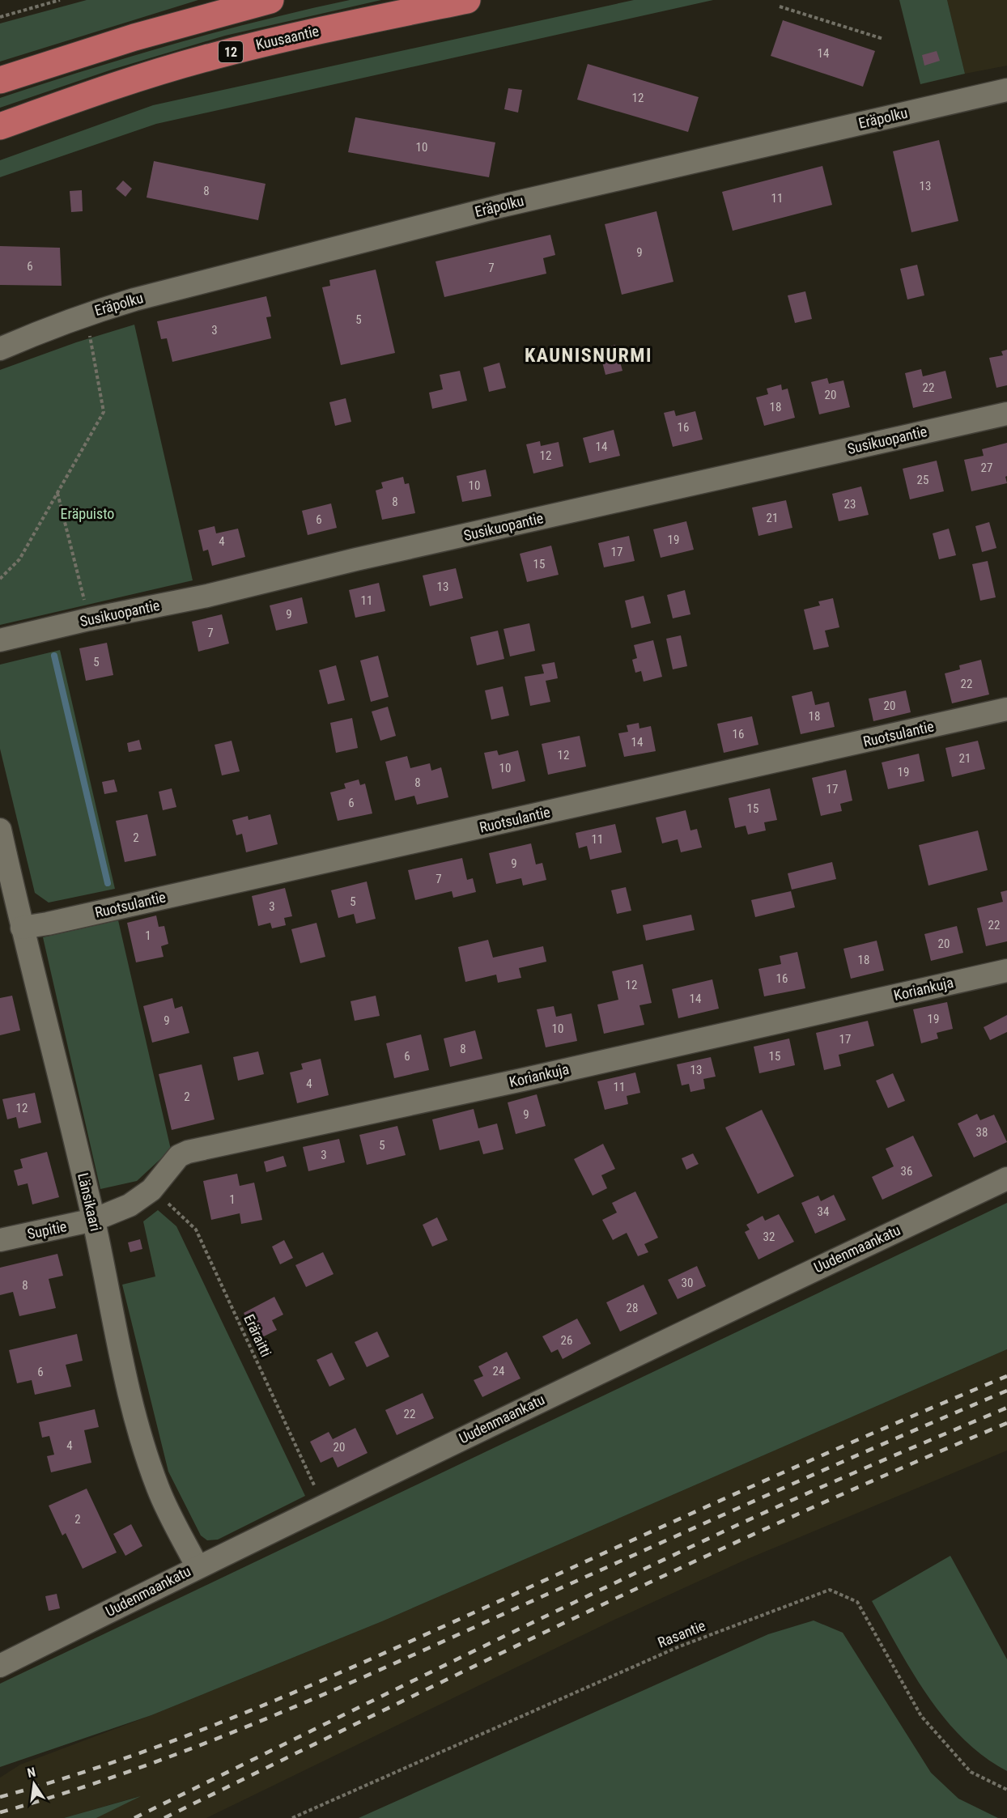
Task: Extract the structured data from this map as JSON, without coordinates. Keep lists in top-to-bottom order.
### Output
{
  "streets": {
    "main road": ["Kuusaantie", "12"],
    "street": [
      "Eräpolku",
      "Susikuopantie",
      "Ruotsulantie",
      "Koriankuja",
      "Länsikaari",
      "Supitie",
      "Uudenmaankatu"
    ],
    "path": ["Eräraitti", "Rasantie"]
  },
  "crossings": [
    ["Ruotsulantie", "Länsikaari"],
    ["Koriankuja", "Länsikaari"],
    ["Koriankuja", "Supitie"],
    ["Koriankuja", "Eräraitti"],
    ["Länsikaari", "Supitie"],
    ["Länsikaari", "Uudenmaankatu"],
    ["Uudenmaankatu", "Eräraitti"]
  ],
  "districts": ["KAUNISNURMI"],
  "parks": ["Eräpuisto"],
  "house_numbers": [
    "14",
    "12",
    "10",
    "13",
    "8",
    "11",
    "9",
    "6",
    "7",
    "5",
    "3",
    "22",
    "20",
    "18",
    "16",
    "14",
    "12",
    "27",
    "25",
    "10",
    "8",
    "23",
    "21",
    "6",
    "19",
    "4",
    "17",
    "15",
    "13",
    "11",
    "9",
    "7",
    "5",
    "22",
    "20",
    "18",
    "16",
    "14",
    "12",
    "21",
    "10",
    "19",
    "8",
    "17",
    "6",
    "15",
    "2",
    "11",
    "9",
    "7",
    "5",
    "3",
    "22",
    "1",
    "20",
    "18",
    "16",
    "12",
    "14",
    "19",
    "9",
    "10",
    "17",
    "8",
    "6",
    "15",
    "13",
    "4",
    "11",
    "2",
    "12",
    "9",
    "38",
    "5",
    "3",
    "36",
    "1",
    "34",
    "32",
    "30",
    "8",
    "28",
    "26",
    "24",
    "6",
    "22",
    "4",
    "20",
    "2"
  ],
  "north": "top"
}
